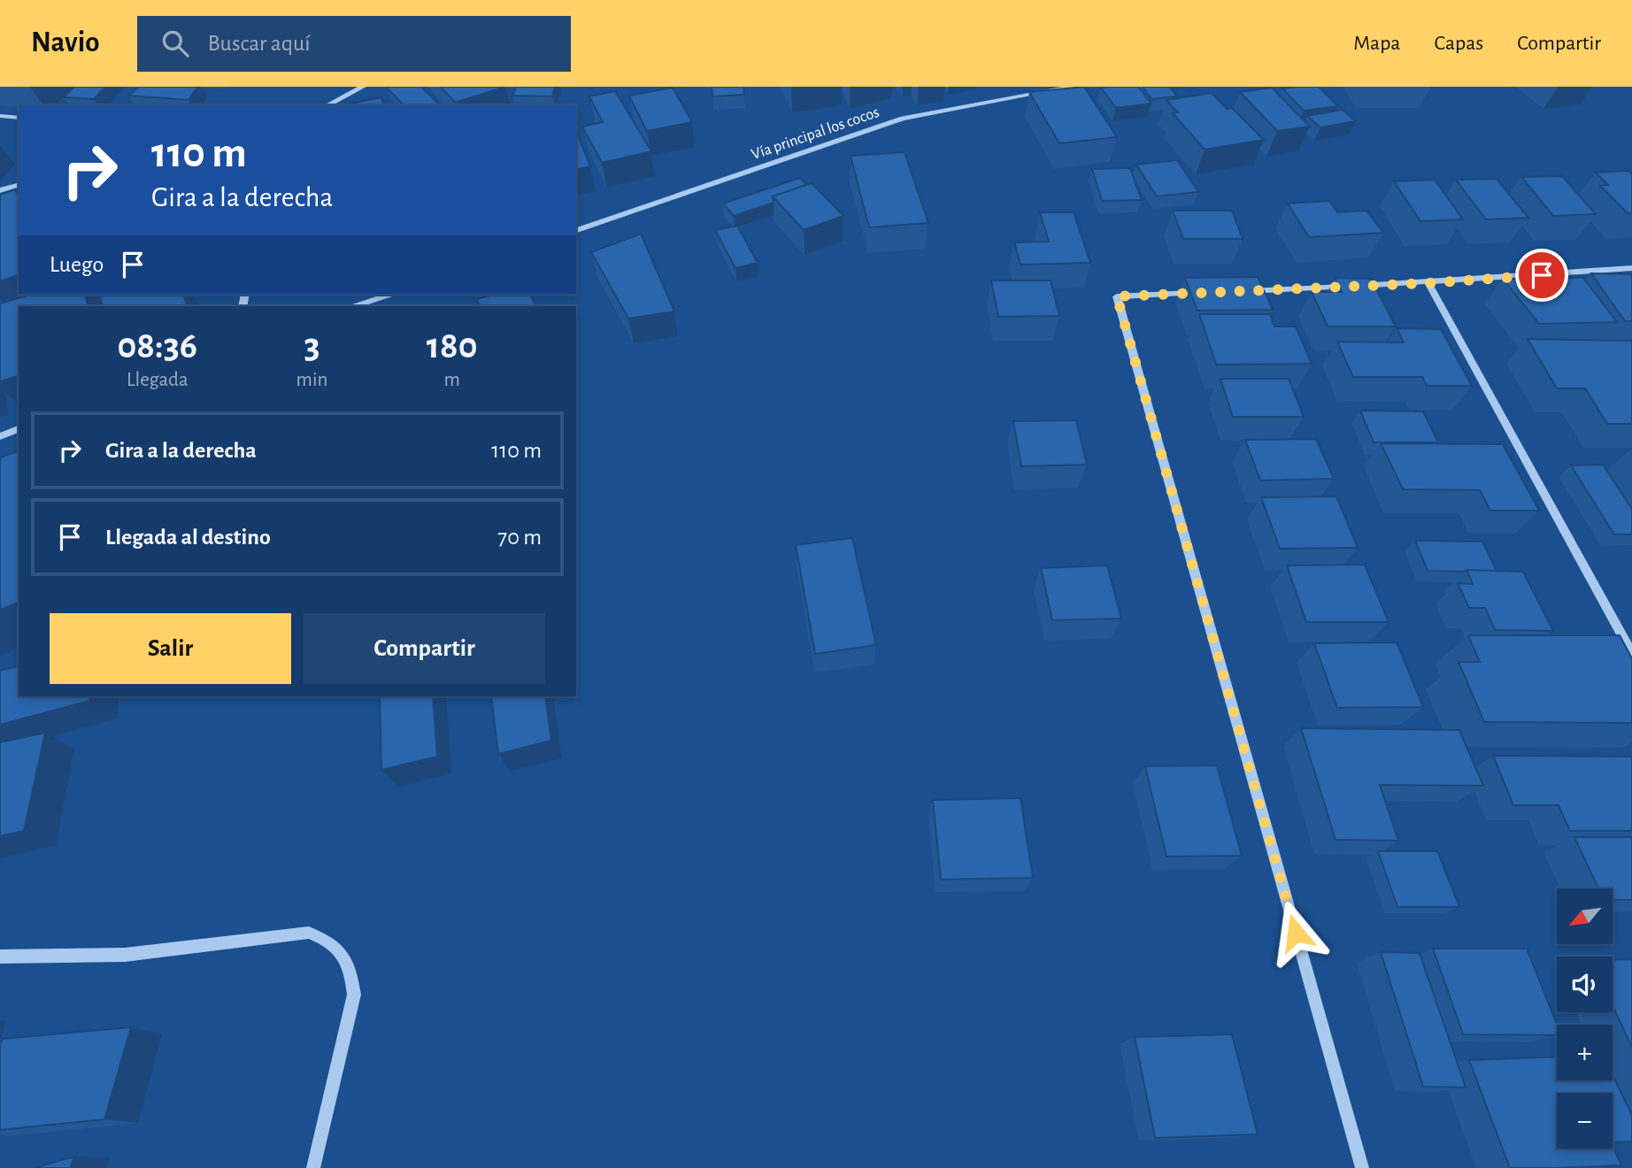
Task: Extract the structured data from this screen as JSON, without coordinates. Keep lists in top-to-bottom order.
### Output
{
  "streets": {
    "street": ["Vía principal los cocos"]
  },
  "north": "bottom left",
  "page": {
    "header": "Navio",
    "search": "Buscar aquí",
    "nav": ["Mapa", "Capas", "Compartir"],
    "turn": ["110 m", "Gira a la derecha"],
    "then": "Luego",
    "eta": [
      "08:36",
      "Llegada",
      "3",
      "min",
      "180",
      "m"
    ],
    "list": [
      {
        "name": "Gira a la derecha",
        "value": "110 m"
      },
      {
        "name": "Llegada al destino",
        "value": "70 m"
      }
    ],
    "buttons": ["Salir", "Compartir"],
    "map_buttons": ["+", "−"]
  }
}
